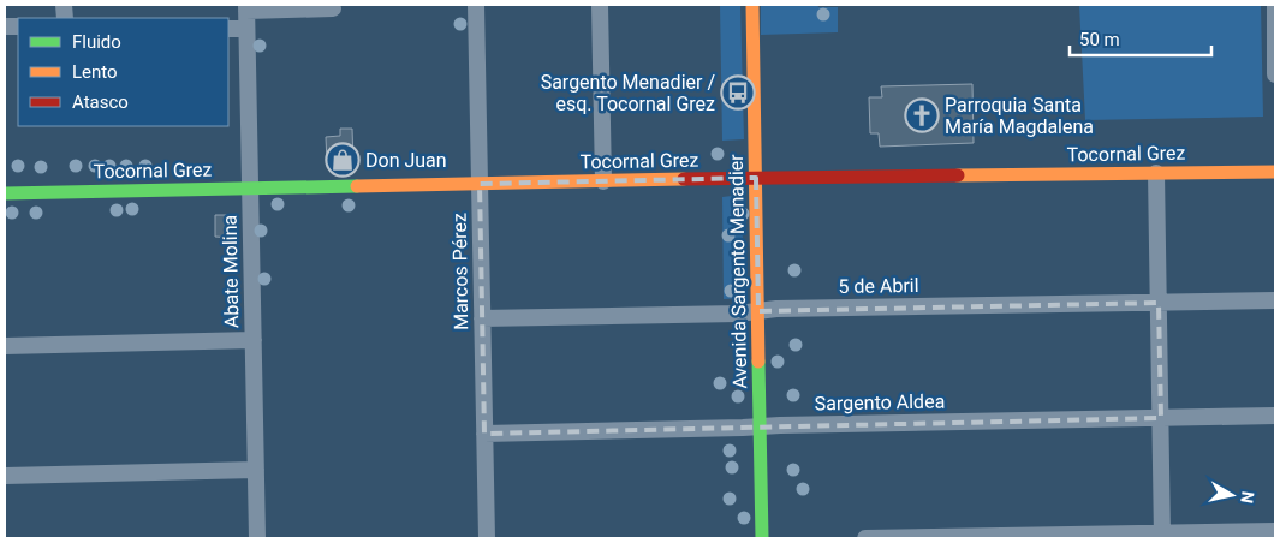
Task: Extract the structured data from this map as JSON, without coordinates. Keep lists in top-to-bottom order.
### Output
{
  "streets": {
    "street": [
      "Tocornal Grez",
      "Abate Molina",
      "Marcos Pérez",
      "Avenida Sargento Menadier",
      "5 de Abril",
      "Sargento Aldea"
    ]
  },
  "crossings": [
    ["Tocornal Grez", "Abate Molina"],
    ["Tocornal Grez", "Marcos Pérez"],
    ["Tocornal Grez", "Avenida Sargento Menadier"],
    ["Marcos Pérez", "5 de Abril"],
    ["Marcos Pérez", "Sargento Aldea"],
    ["Avenida Sargento Menadier", "5 de Abril"],
    ["Avenida Sargento Menadier", "Sargento Aldea"]
  ],
  "places": {
    "bus stop": ["Sargento Menadier / esq. Tocornal Grez"],
    "church": ["Parroquia Santa María Magdalena"],
    "shop": ["Don Juan"]
  },
  "legend": ["Fluido", "Lento", "Atasco"],
  "scale_bar": "50 m",
  "north": "right"
}
